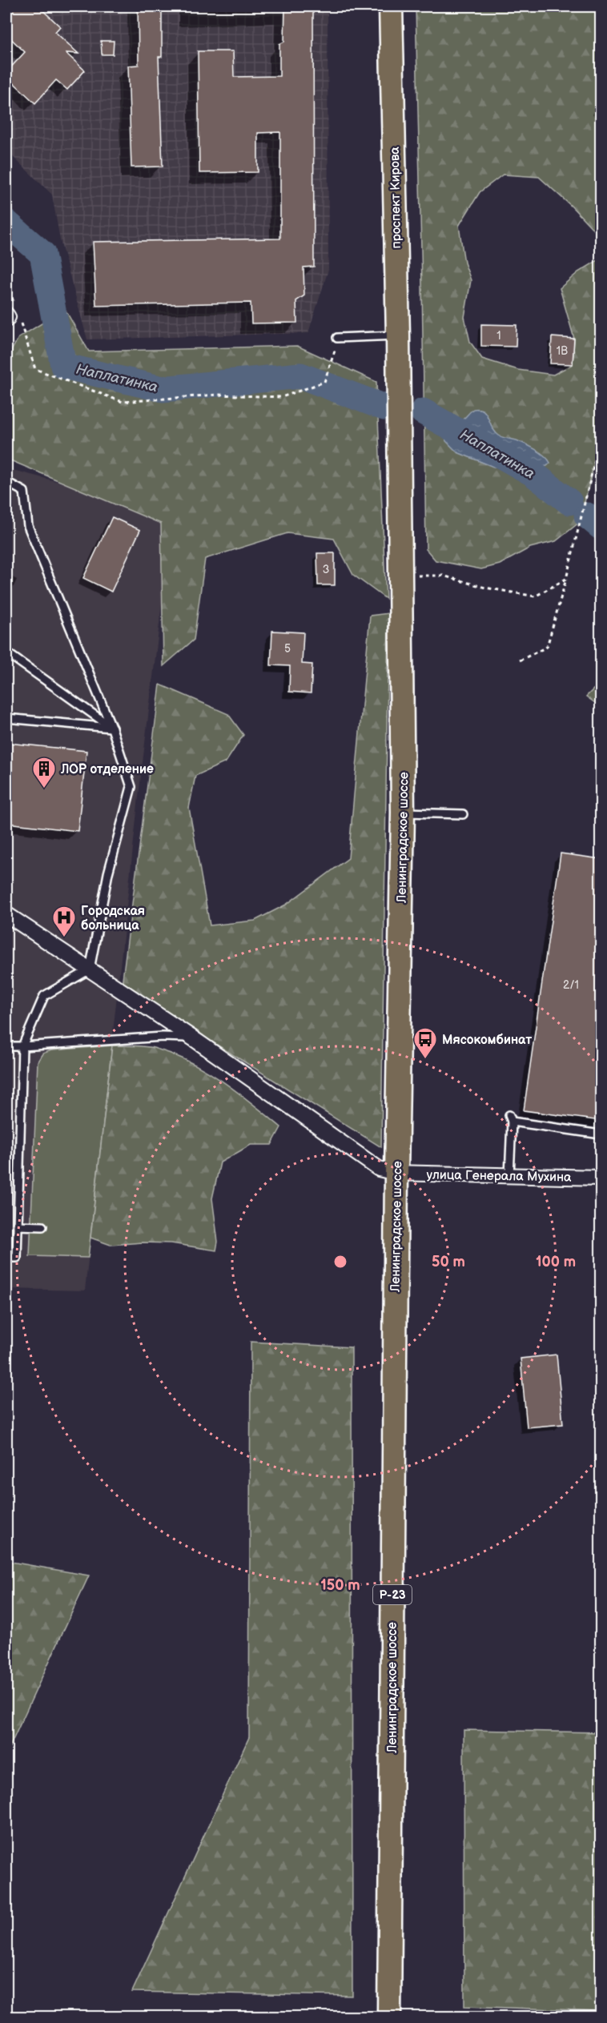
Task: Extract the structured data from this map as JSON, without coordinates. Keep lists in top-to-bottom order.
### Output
{
  "streets": {
    "main road": ["проспект Кирова", "Ленинградское шоссе", "Р-23"],
    "street": ["улица Генерала Мухина"]
  },
  "crossings": [
    ["проспект Кирова", "Ленинградское шоссе"],
    ["Ленинградское шоссе", "улица Генерала Мухина"]
  ],
  "water": ["Наплатинка"],
  "places": {
    "building": ["ЛОР отделение"],
    "hospital": ["Городская больница"],
    "bus stop": ["Мясокомбинат"]
  },
  "house_numbers": [
    "1",
    "1В",
    "3",
    "5",
    "2/1"
  ],
  "rings": ["50 m", "100 m", "150 m"]
}
